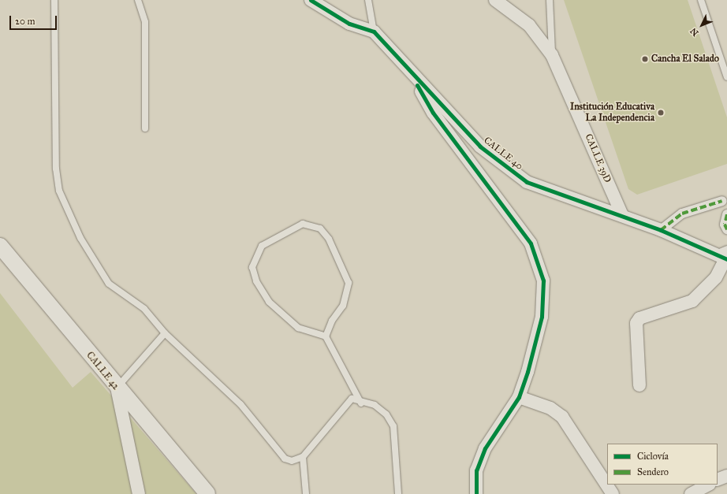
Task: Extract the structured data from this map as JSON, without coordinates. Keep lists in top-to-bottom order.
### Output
{
  "streets": {
    "street": ["CALLE 40", "CALLE 39D", "CALLE 42"]
  },
  "crossings": [
    ["CALLE 40", "CALLE 39D"]
  ],
  "places": ["Cancha El Salado", "Institución Educativa La Independencia"],
  "legend": ["Ciclovía", "Sendero"],
  "scale_bar": "20 m",
  "north": "bottom left"
}
